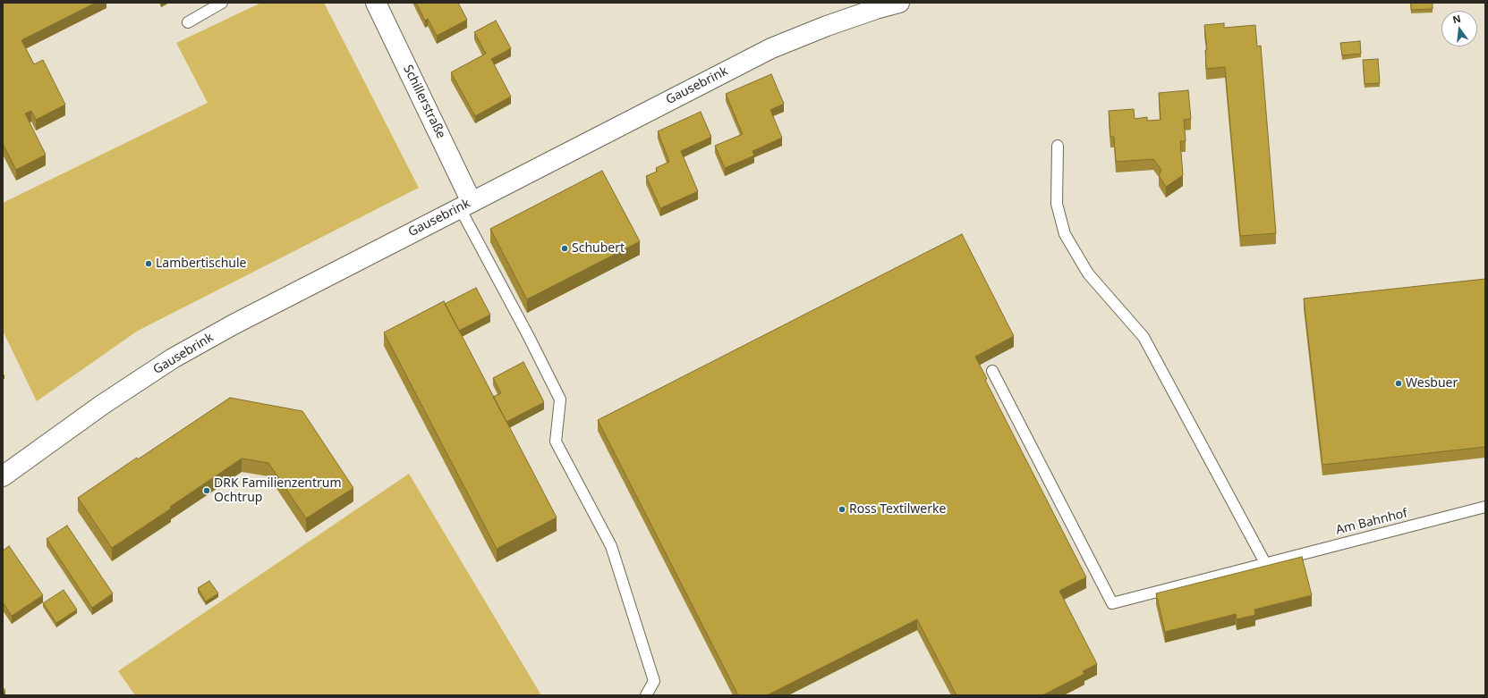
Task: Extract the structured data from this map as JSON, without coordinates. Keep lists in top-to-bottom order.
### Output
{
  "streets": {
    "main road": ["Gausebrink", "Schillerstraße"],
    "lane": ["Am Bahnhof"]
  },
  "crossings": [
    ["Gausebrink", "Schillerstraße"]
  ],
  "places": [
    "Schubert",
    "Lambertischule",
    "Wesbuer",
    "DRK Familienzentrum Ochtrup",
    "Ross Textilwerke"
  ],
  "north": "top"
}
